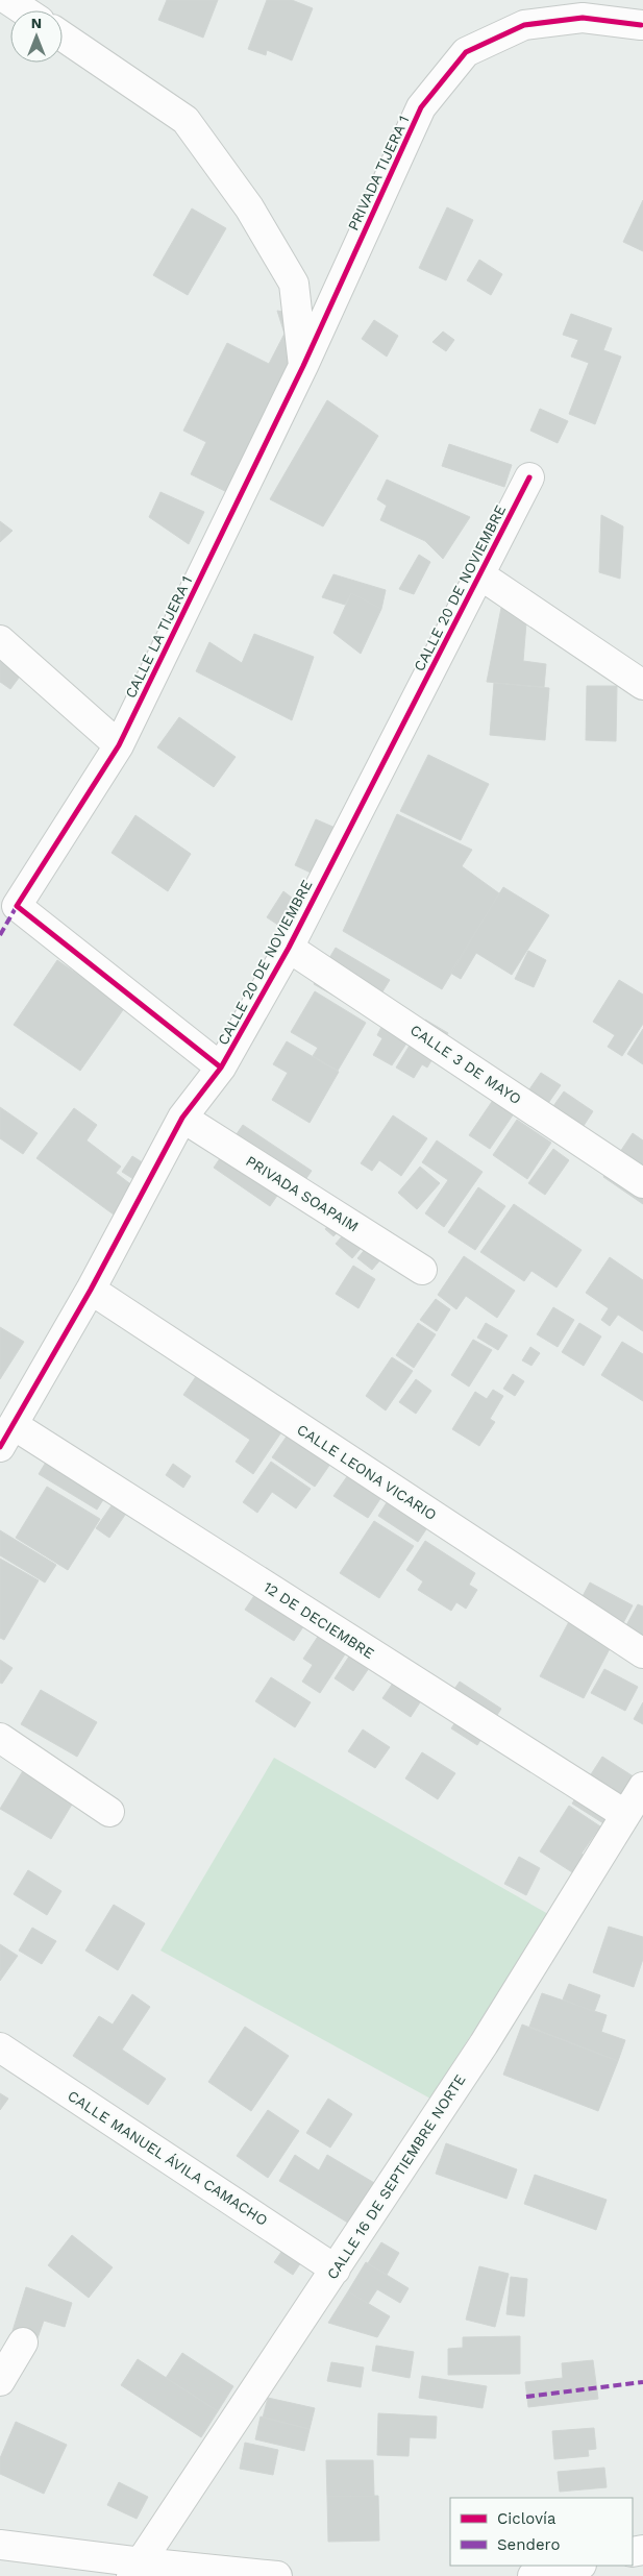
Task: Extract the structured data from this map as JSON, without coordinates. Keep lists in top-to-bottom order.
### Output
{
  "streets": {
    "street": [
      "PRIVADA TIJERA 1",
      "CALLE 20 DE NOVIEMBRE",
      "CALLE LA TIJERA 1",
      "CALLE 3 DE MAYO",
      "PRIVADA SOAPAIM",
      "CALLE LEONA VICARIO",
      "12 DE DECIEMBRE",
      "CALLE MANUEL ÁVILA CAMACHO",
      "CALLE 16 DE SEPTIEMBRE NORTE"
    ]
  },
  "crossings": [
    ["PRIVADA TIJERA 1", "CALLE LA TIJERA 1"],
    ["CALLE 20 DE NOVIEMBRE", "CALLE LA TIJERA 1"],
    ["CALLE 20 DE NOVIEMBRE", "CALLE 3 DE MAYO"],
    ["CALLE 20 DE NOVIEMBRE", "PRIVADA SOAPAIM"],
    ["CALLE 20 DE NOVIEMBRE", "CALLE LEONA VICARIO"],
    ["CALLE 20 DE NOVIEMBRE", "12 DE DECIEMBRE"],
    ["12 DE DECIEMBRE", "CALLE 16 DE SEPTIEMBRE NORTE"],
    ["CALLE MANUEL ÁVILA CAMACHO", "CALLE 16 DE SEPTIEMBRE NORTE"]
  ],
  "legend": ["Ciclovía", "Sendero"],
  "north": "top"
}
